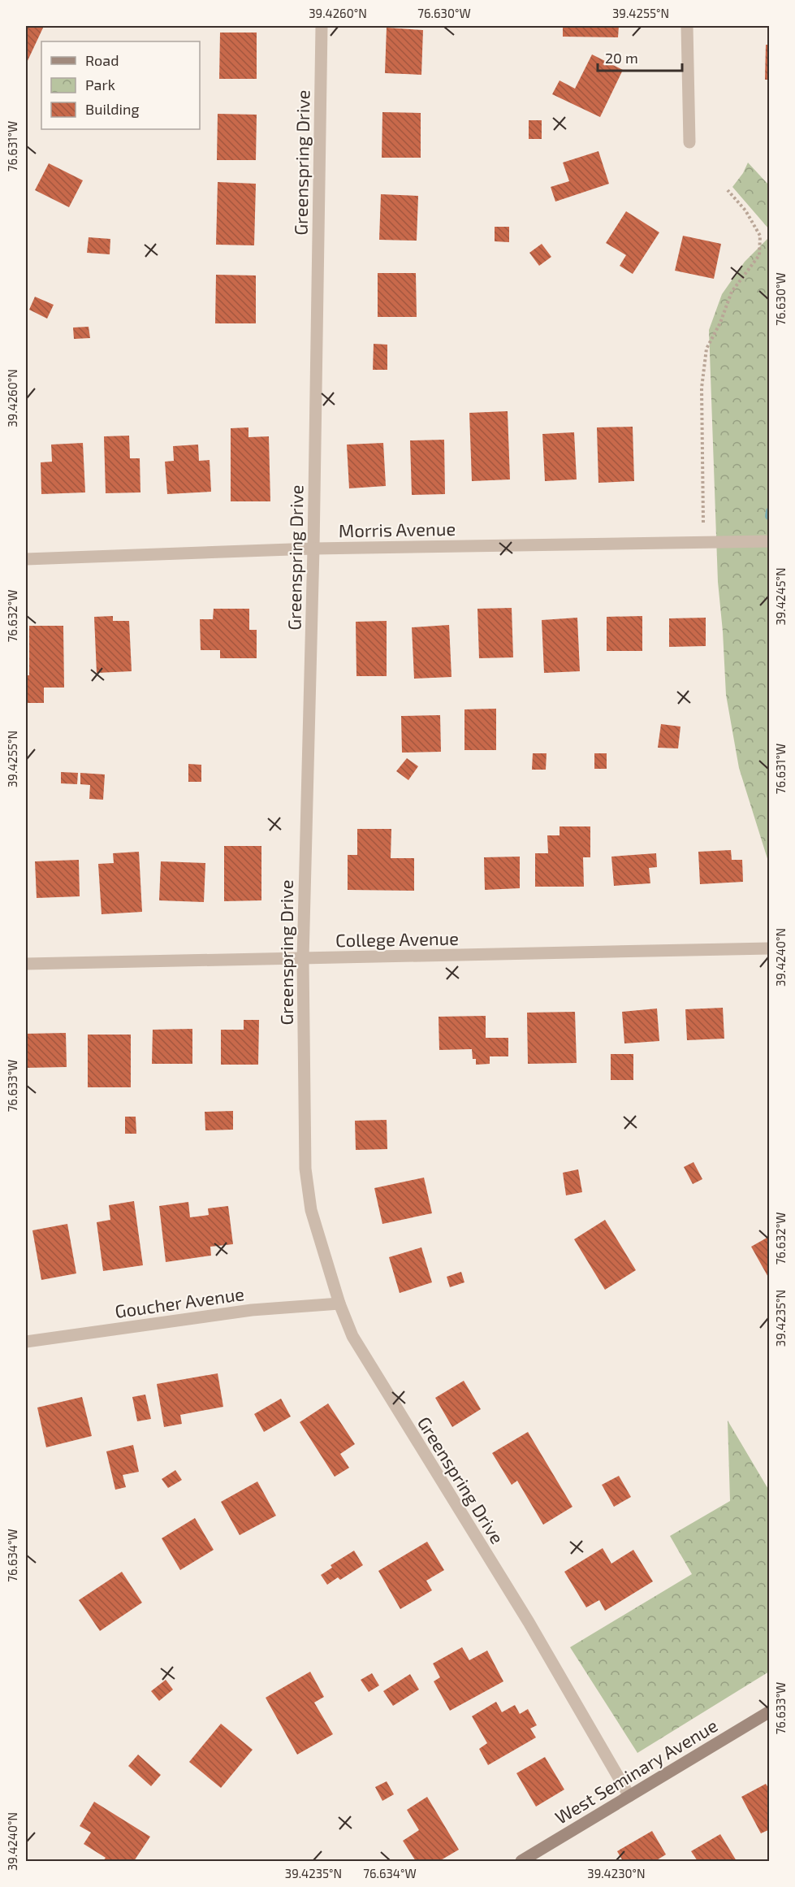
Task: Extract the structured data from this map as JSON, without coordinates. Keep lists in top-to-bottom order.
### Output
{
  "streets": {
    "main road": ["West Seminary Avenue"],
    "street": [
      "Greenspring Drive",
      "Morris Avenue",
      "College Avenue",
      "Goucher Avenue"
    ]
  },
  "crossings": [
    ["Greenspring Drive", "Morris Avenue"],
    ["Greenspring Drive", "College Avenue"],
    ["Greenspring Drive", "Goucher Avenue"],
    ["Greenspring Drive", "West Seminary Avenue"]
  ],
  "legend": ["Road", "Park", "Building"],
  "scale_bar": "20 m",
  "coordinates": [
    "39.4260°N",
    "76.630°W",
    "39.4255°N",
    "76.631°W",
    "39.4245°N",
    "76.632°W",
    "39.4240°N",
    "76.633°W",
    "39.4235°N",
    "76.634°W",
    "39.4230°N"
  ]
}
